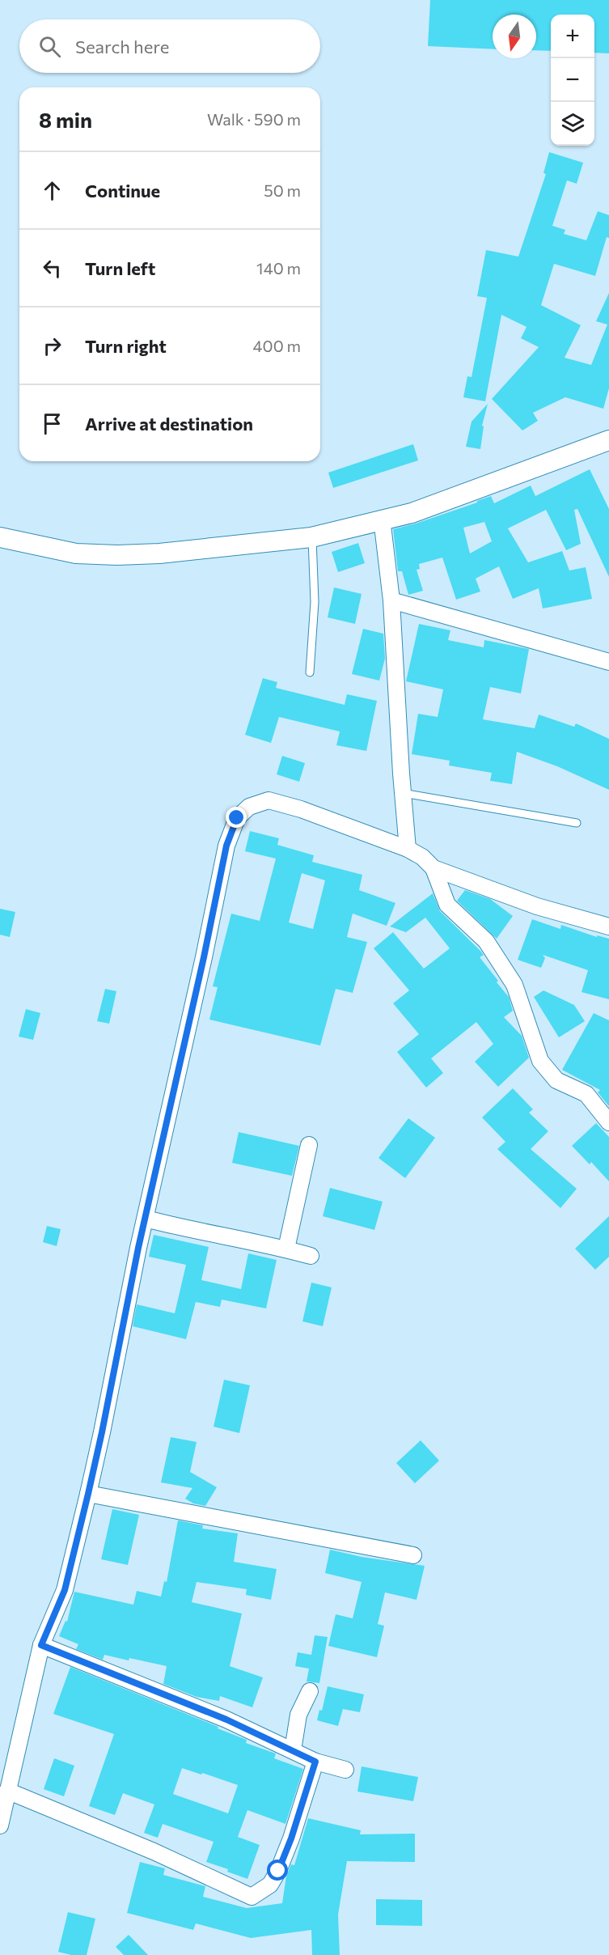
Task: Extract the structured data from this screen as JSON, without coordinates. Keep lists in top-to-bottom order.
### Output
{
  "north": "bottom",
  "page": {
    "map_buttons": ["+", "−"],
    "search": "Search here",
    "heading": ["8 min", "Walk · 590 m"],
    "list": [
      ["Continue", "50 m"],
      ["Turn left", "140 m"],
      ["Turn right", "400 m"],
      "Arrive at destination"
    ]
  }
}
